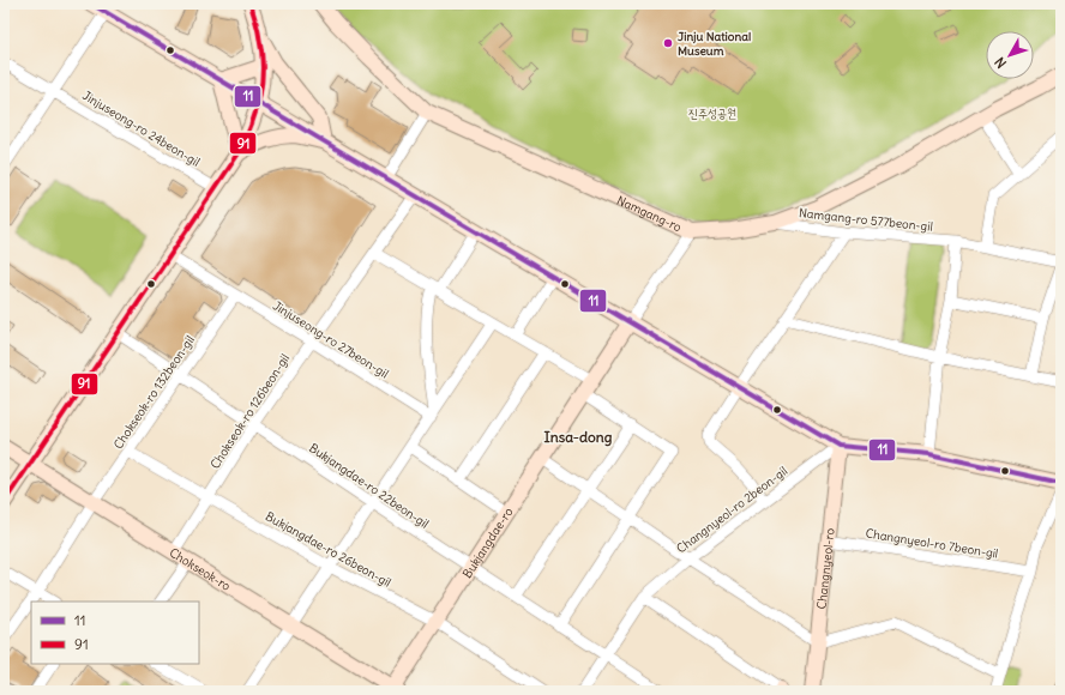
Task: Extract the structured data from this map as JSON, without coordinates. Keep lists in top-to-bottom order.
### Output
{
  "streets": {
    "street": [
      "Jinjuseong-ro 24beon-gil",
      "Namgang-ro",
      "Namgang-ro 577beon-gil",
      "Jinjuseong-ro 27beon-gil",
      "Chokseok-ro 132beon-gil",
      "Chokseok-ro 126beon-gil",
      "Bukjangdae-ro 22beon-gil",
      "Changnyeol-ro 2beon-gil",
      "Bukjangdae-ro",
      "Changnyeol-ro 7beon-gil",
      "Bukjangdae-ro 26beon-gil",
      "Changnyeol-ro",
      "Chokseok-ro"
    ]
  },
  "crossings": [
    ["Namgang-ro", "Namgang-ro 577beon-gil"],
    ["Jinjuseong-ro 27beon-gil", "Chokseok-ro 132beon-gil"],
    ["Jinjuseong-ro 27beon-gil", "Chokseok-ro 126beon-gil"],
    ["Chokseok-ro 132beon-gil", "Bukjangdae-ro 22beon-gil"],
    ["Chokseok-ro 132beon-gil", "Chokseok-ro"],
    ["Chokseok-ro 126beon-gil", "Bukjangdae-ro 22beon-gil"],
    ["Chokseok-ro 126beon-gil", "Bukjangdae-ro 26beon-gil"],
    ["Chokseok-ro 126beon-gil", "Chokseok-ro"],
    ["Bukjangdae-ro 22beon-gil", "Changnyeol-ro 2beon-gil"],
    ["Bukjangdae-ro 22beon-gil", "Bukjangdae-ro"],
    ["Changnyeol-ro 2beon-gil", "Changnyeol-ro"],
    ["Bukjangdae-ro", "Bukjangdae-ro 26beon-gil"],
    ["Bukjangdae-ro", "Chokseok-ro"],
    ["Changnyeol-ro 7beon-gil", "Changnyeol-ro"]
  ],
  "districts": ["Insa-dong"],
  "parks": ["진주성공원"],
  "places": ["Jinju National Museum"],
  "lines": ["transit line 11", "transit line 91"],
  "legend": ["11", "91"],
  "north": "bottom left"
}
